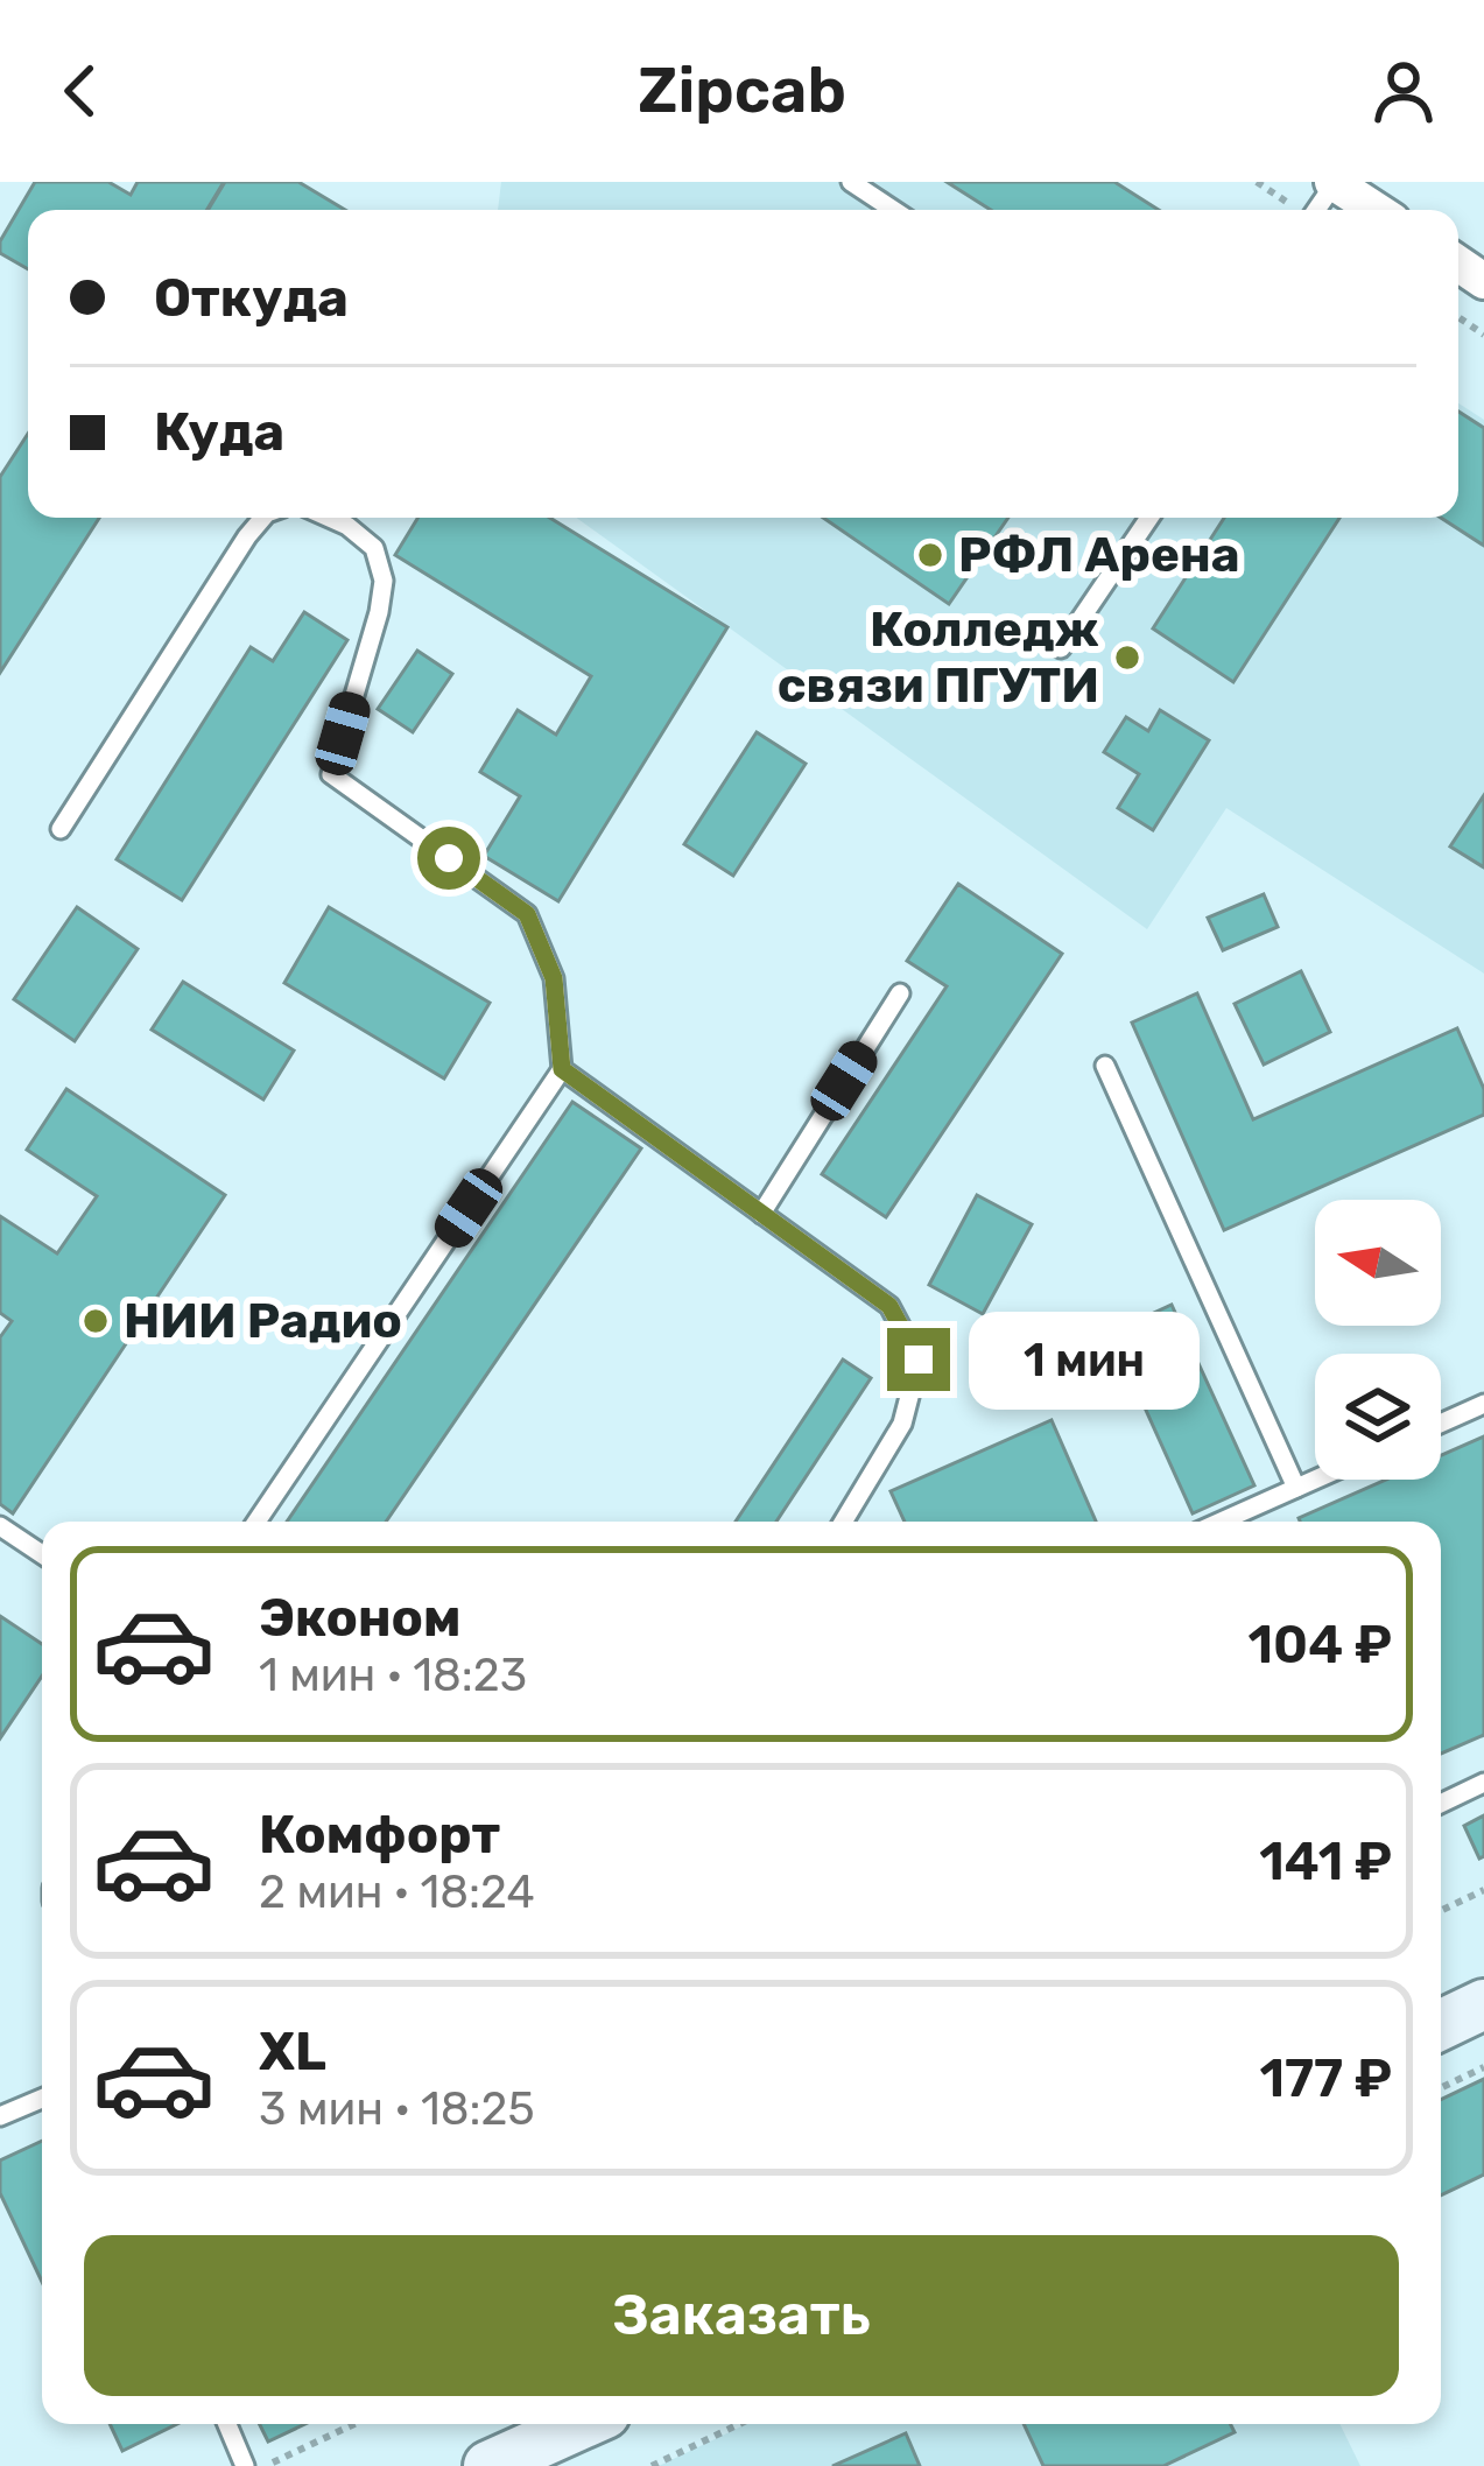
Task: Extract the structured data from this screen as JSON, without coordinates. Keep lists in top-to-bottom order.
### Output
{
  "places": ["РФЛ Арена", "Колледж связи ПГУТИ", "НИИ Радио"],
  "north": "left",
  "page": {
    "header": "Zipcab",
    "banner": ["Откуда", "Куда"],
    "bubble": "1 мин",
    "list": [
      {
        "name": "Эконом",
        "note": "1 мин · 18:23",
        "value": "104 ₽"
      },
      {
        "name": "Комфорт",
        "note": "2 мин · 18:24",
        "value": "141 ₽"
      },
      {
        "name": "XL",
        "note": "3 мин · 18:25",
        "value": "177 ₽"
      }
    ],
    "buttons": "Заказать"
  }
}
